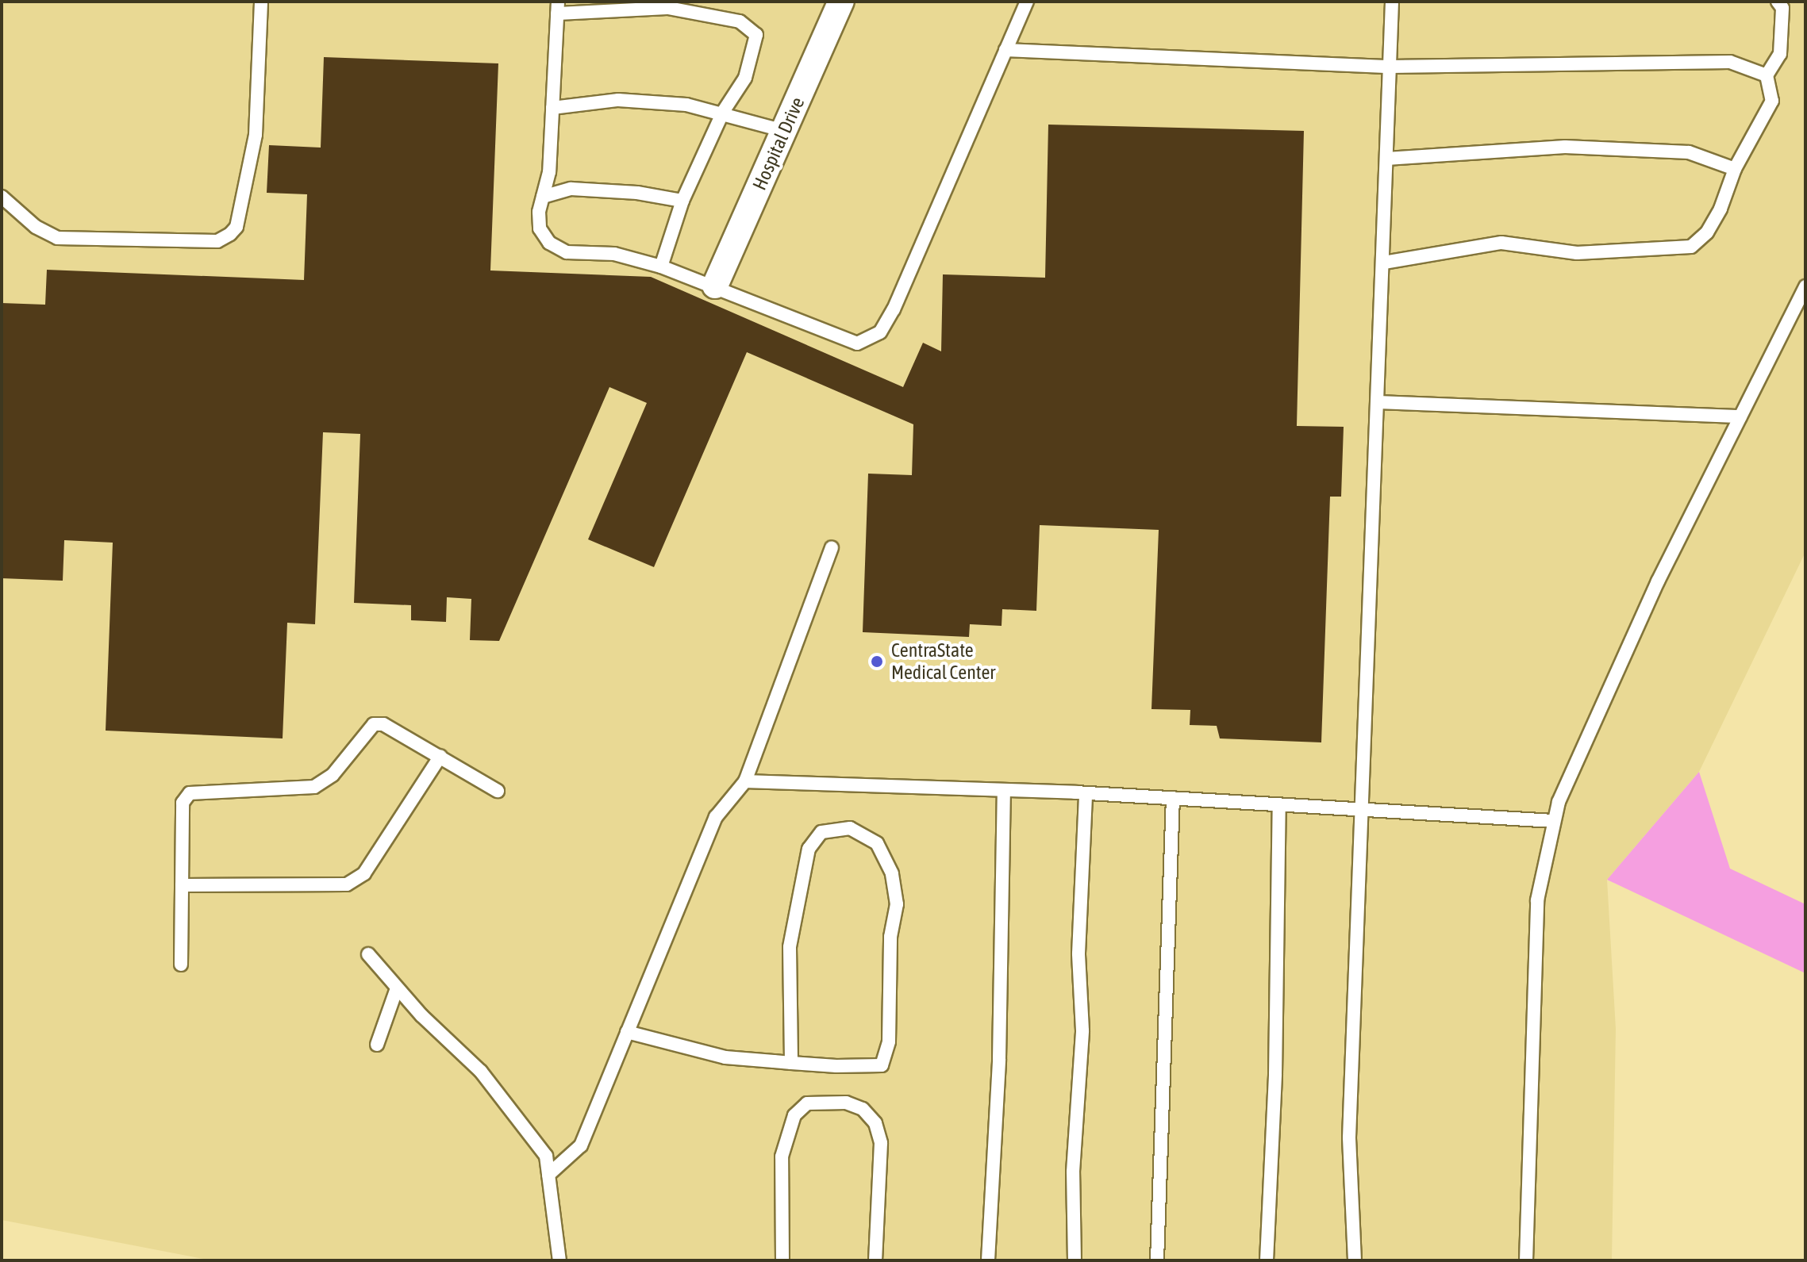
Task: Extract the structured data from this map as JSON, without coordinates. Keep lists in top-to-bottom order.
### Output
{
  "streets": {
    "street": ["Hospital Drive"]
  },
  "places": ["CentraState Medical Center"]
}
